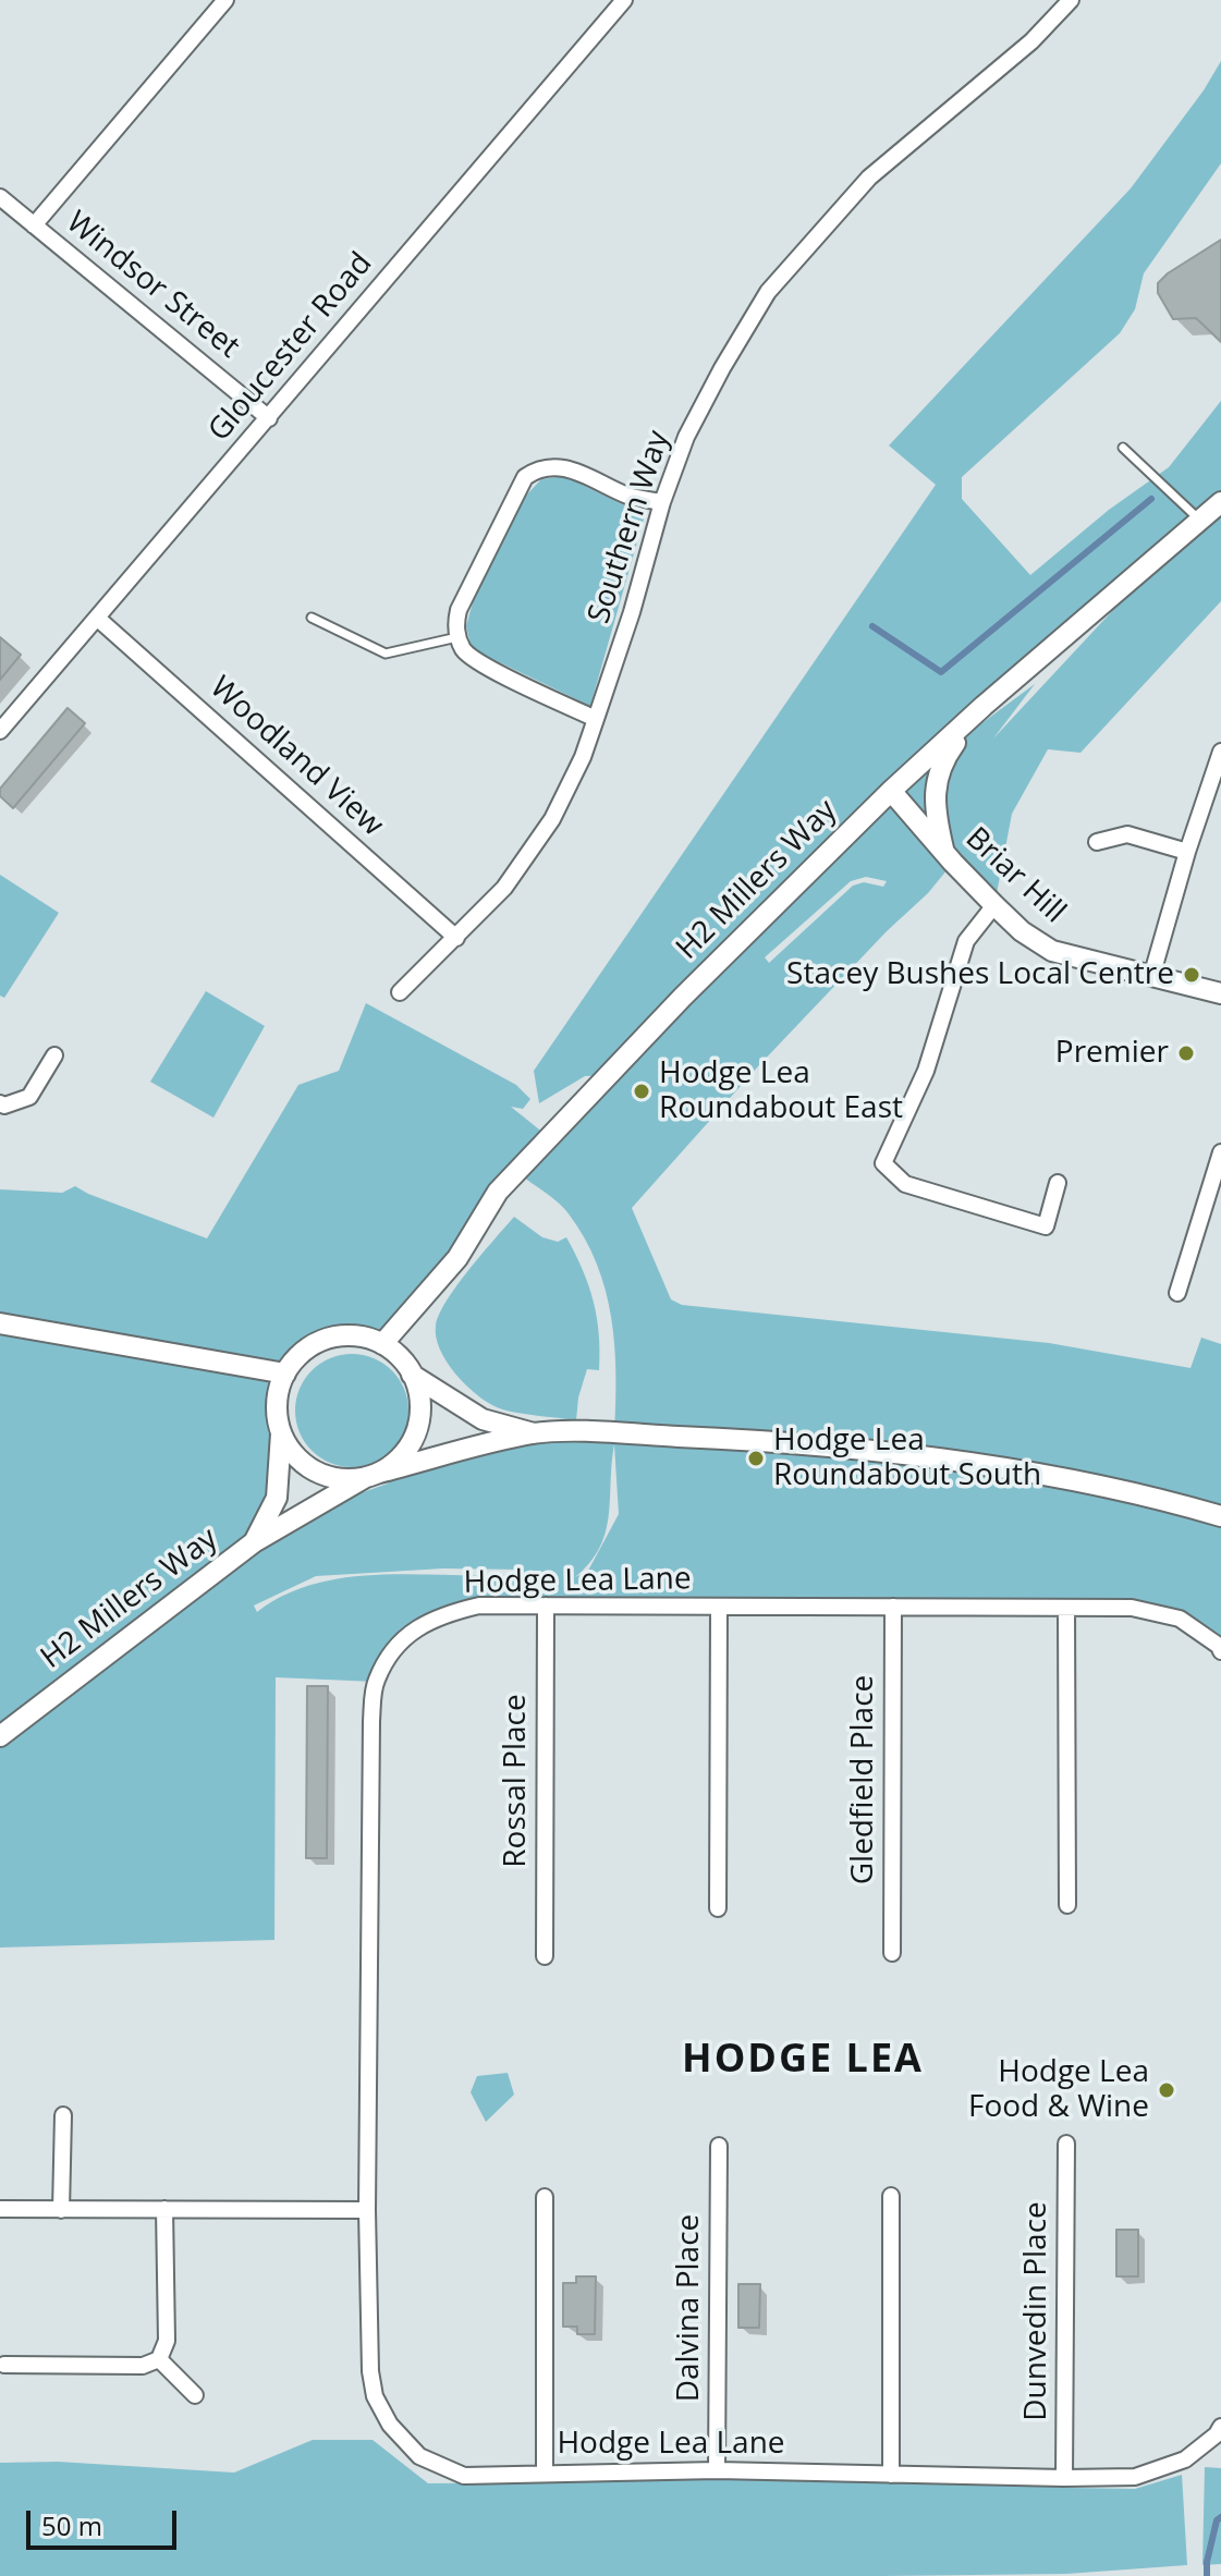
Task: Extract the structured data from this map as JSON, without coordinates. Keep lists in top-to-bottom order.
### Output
{
  "streets": {
    "street": [
      "Windsor Street",
      "Gloucester Road",
      "Southern Way",
      "Woodland View",
      "Briar Hill",
      "H2 Millers Way",
      "Hodge Lea Lane",
      "Gledfield Place",
      "Rossal Place",
      "Dalvina Place",
      "Dunvedin Place"
    ]
  },
  "crossings": [
    ["Windsor Street", "Gloucester Road"],
    ["Gloucester Road", "Woodland View"],
    ["Southern Way", "Woodland View"],
    ["Briar Hill", "H2 Millers Way"],
    ["Hodge Lea Lane", "Gledfield Place"],
    ["Hodge Lea Lane", "Rossal Place"],
    ["Hodge Lea Lane", "Dalvina Place"],
    ["Hodge Lea Lane", "Dunvedin Place"]
  ],
  "districts": ["HODGE LEA"],
  "places": [
    "Stacey Bushes Local Centre",
    "Premier",
    "Hodge Lea Roundabout East",
    "Hodge Lea Roundabout South",
    "Hodge Lea Food & Wine"
  ],
  "scale_bar": "50 m"
}
